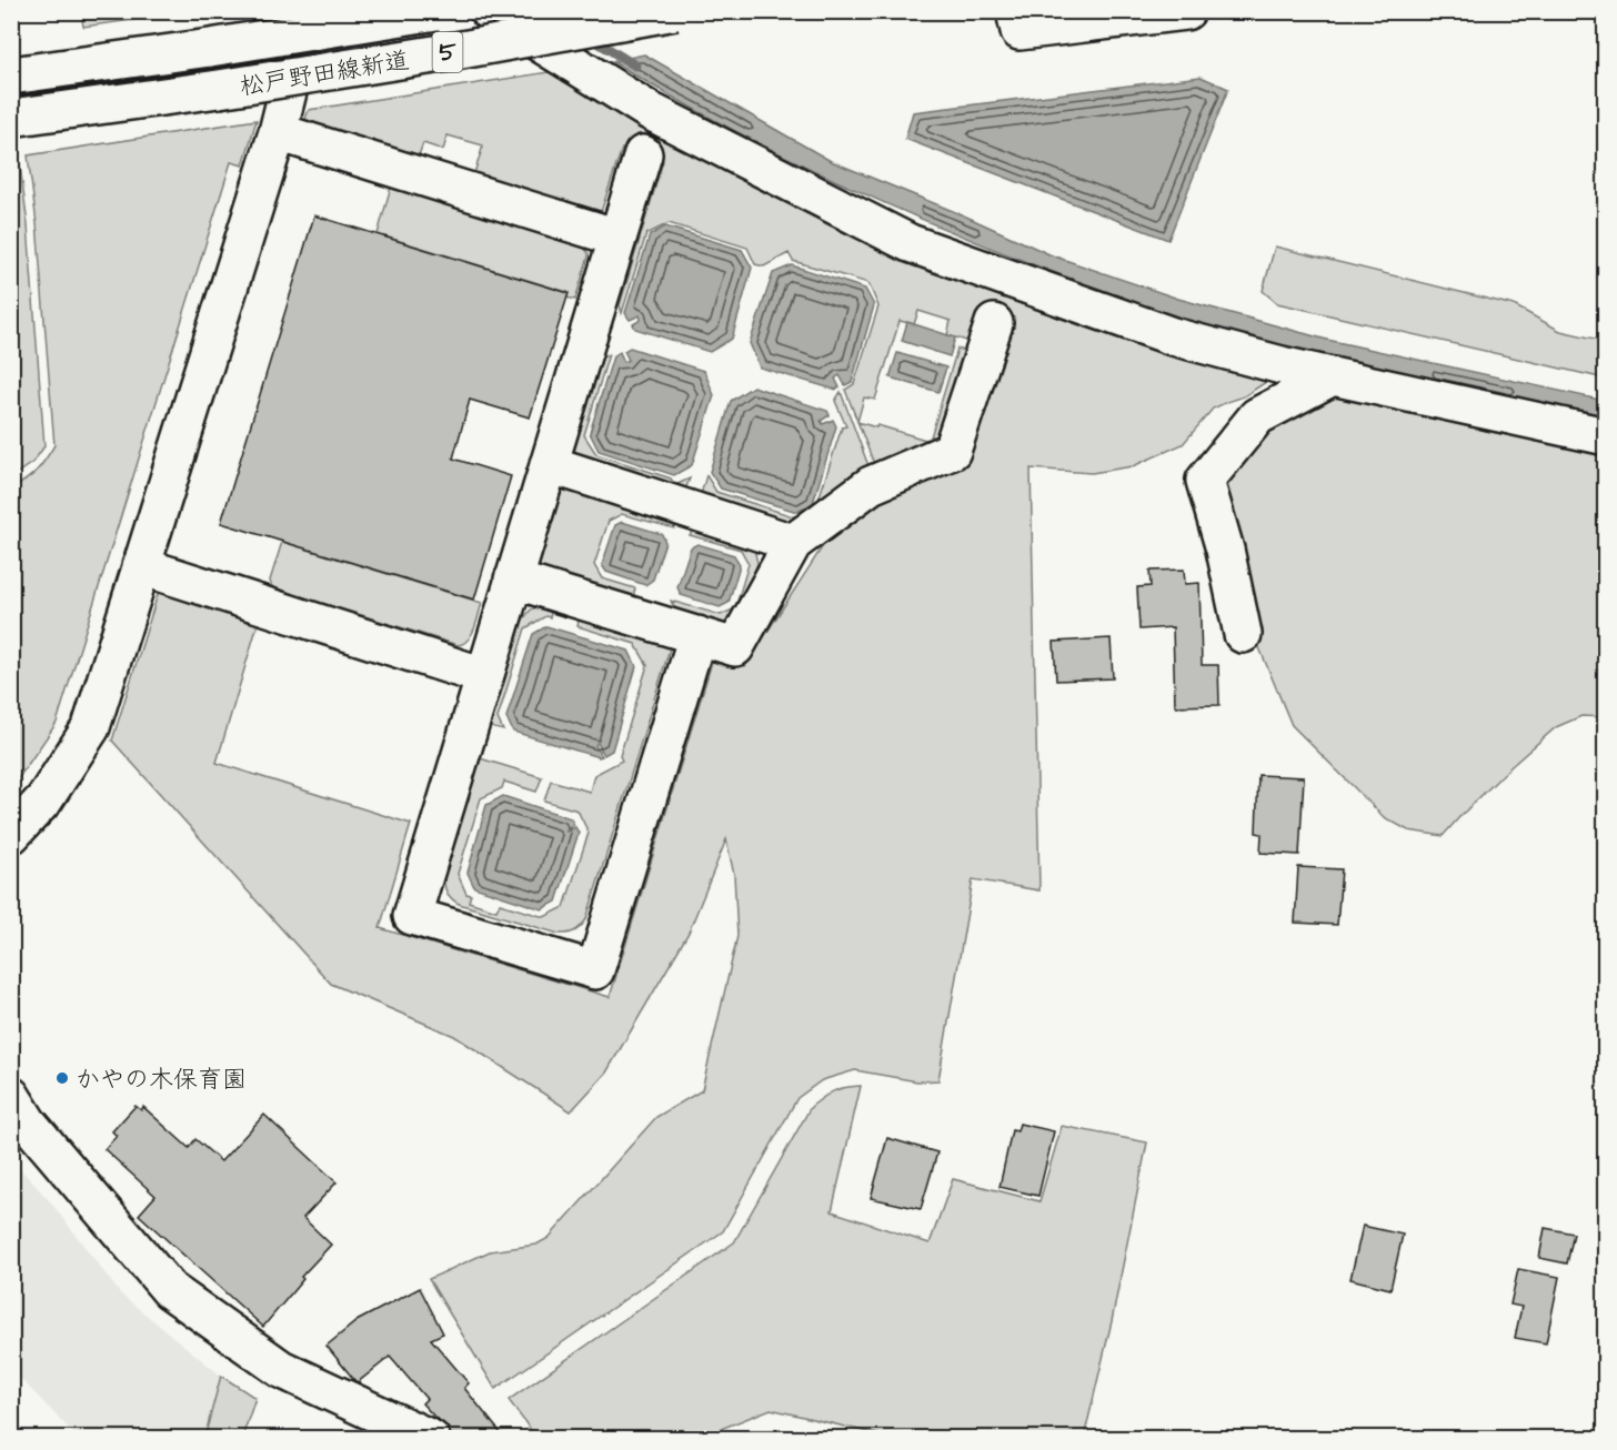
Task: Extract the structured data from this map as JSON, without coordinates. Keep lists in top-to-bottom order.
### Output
{
  "streets": {
    "street": ["5", "松戸野田線新道"]
  },
  "places": ["かやの木保育園"]
}
